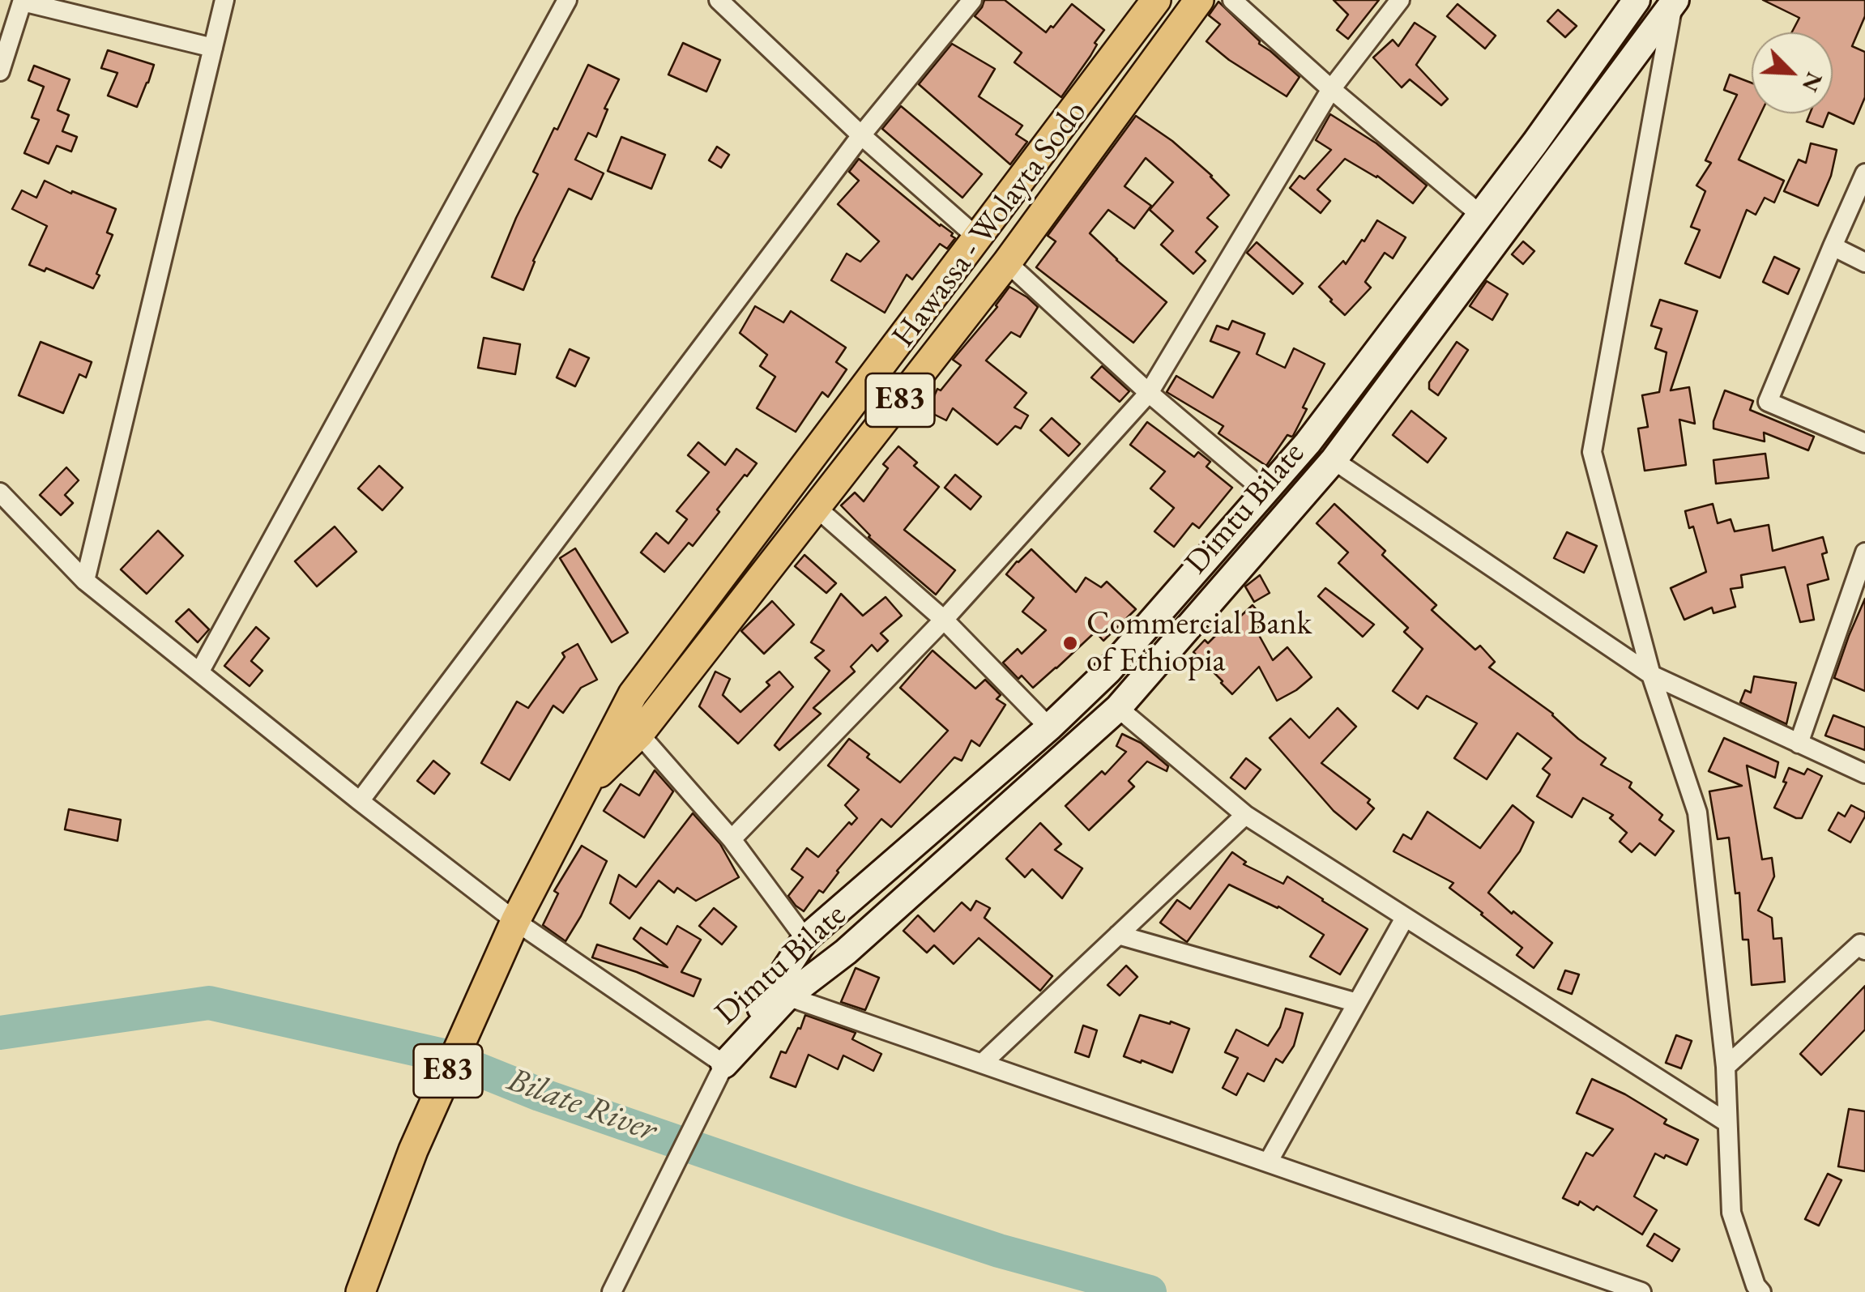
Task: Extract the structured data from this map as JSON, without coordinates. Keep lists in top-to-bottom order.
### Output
{
  "streets": {
    "main road": ["Hawassa - Wolayta Sodo", "E83", "Dimtu Bilate"]
  },
  "water": ["Bilate River"],
  "places": ["Commercial Bank of Ethiopia"],
  "north": "bottom right"
}
